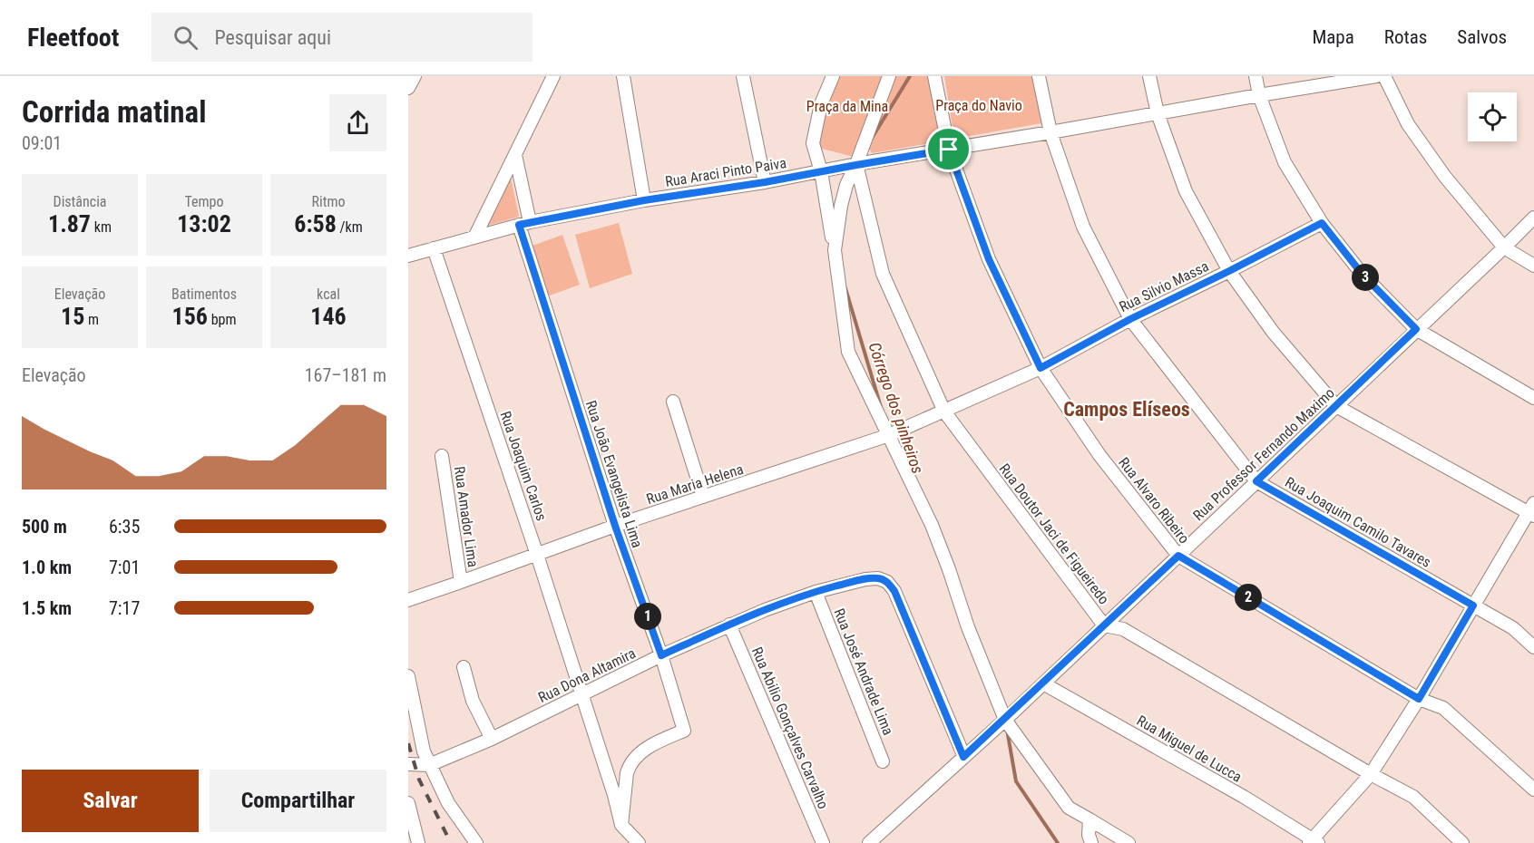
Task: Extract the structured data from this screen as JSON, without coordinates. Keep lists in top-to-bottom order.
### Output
{
  "streets": {
    "street": [
      "Rua Araci Pinto Paiva",
      "Rua Silvio Massa",
      "Rua Professor Fernando Maximo",
      "Rua Joaquim Carlos",
      "Rua João Evangelista Lima",
      "Rua Maria Helena",
      "Rua Alvaro Ribeiro",
      "Rua Amador Lima",
      "Rua Joaquim Camilo Tavares",
      "Rua Doutor Jaci de Figueiredo",
      "Rua José Andrade Lima",
      "Rua Dona Altamira",
      "Rua Abilio Gonçalves Carvalho",
      "Rua Miguel de Lucca"
    ]
  },
  "crossings": [
    ["Rua Araci Pinto Paiva", "Rua Joaquim Carlos"],
    ["Rua Araci Pinto Paiva", "Rua João Evangelista Lima"],
    ["Rua Araci Pinto Paiva", "Rua Alvaro Ribeiro"],
    ["Rua Araci Pinto Paiva", "Rua Joaquim Camilo Tavares"],
    ["Rua Araci Pinto Paiva", "Rua Doutor Jaci de Figueiredo"],
    ["Rua Silvio Massa", "Rua Maria Helena"],
    ["Rua Silvio Massa", "Rua Alvaro Ribeiro"],
    ["Rua Silvio Massa", "Rua Joaquim Camilo Tavares"],
    ["Rua Silvio Massa", "Rua Doutor Jaci de Figueiredo"],
    ["Rua Professor Fernando Maximo", "Rua Alvaro Ribeiro"],
    ["Rua Professor Fernando Maximo", "Rua Joaquim Camilo Tavares"],
    ["Rua Professor Fernando Maximo", "Rua Doutor Jaci de Figueiredo"],
    ["Rua Professor Fernando Maximo", "Rua Dona Altamira"],
    ["Rua Professor Fernando Maximo", "Rua Miguel de Lucca"],
    ["Rua Joaquim Carlos", "Rua João Evangelista Lima"],
    ["Rua Joaquim Carlos", "Rua Maria Helena"],
    ["Rua Joaquim Carlos", "Rua Dona Altamira"],
    ["Rua João Evangelista Lima", "Rua Maria Helena"],
    ["Rua João Evangelista Lima", "Rua Dona Altamira"],
    ["Rua Maria Helena", "Rua Amador Lima"],
    ["Rua José Andrade Lima", "Rua Dona Altamira"],
    ["Rua Dona Altamira", "Rua Abilio Gonçalves Carvalho"]
  ],
  "districts": ["Campos Elíseos"],
  "water": ["Córrego dos pinheiros"],
  "parks": ["Praça do Navio", "Praça da Mina"],
  "page": {
    "header": "Fleetfoot",
    "search": "Pesquisar aqui",
    "nav": ["Mapa", "Rotas", "Salvos"],
    "heading": ["Corrida matinal", "09:01"],
    "stats": [
      ["Distância", "1.87 km"],
      ["Tempo", "13:02"],
      ["Ritmo", "6:58 /km"],
      ["Elevação", "15 m"],
      ["Batimentos", "156 bpm"],
      ["kcal", "146"]
    ],
    "pins": ["3", "2", "1"],
    "chart": ["Elevação", "167–181 m"],
    "list": [
      {
        "name": "500 m",
        "note": "6:35"
      },
      {
        "name": "1.0 km",
        "note": "7:01"
      },
      {
        "name": "1.5 km",
        "note": "7:17"
      }
    ],
    "buttons": ["Salvar", "Compartilhar"]
  }
}
